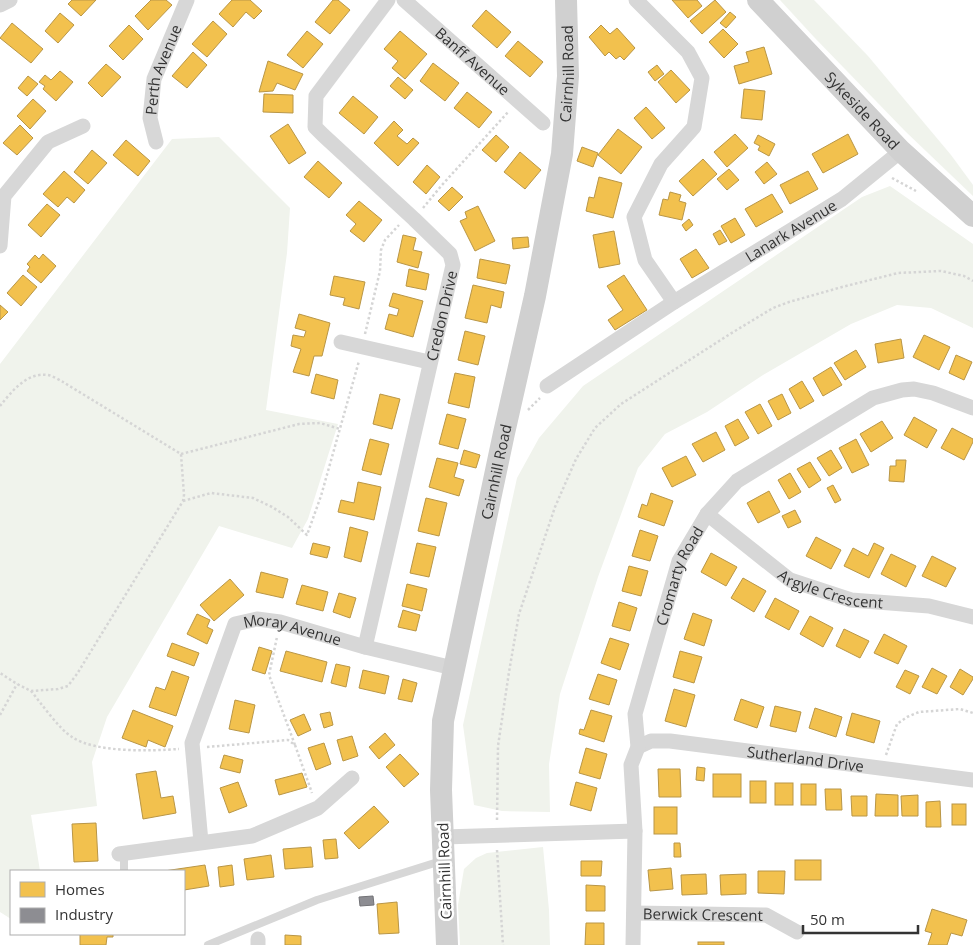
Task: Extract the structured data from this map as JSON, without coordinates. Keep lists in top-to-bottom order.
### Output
{
  "streets": {
    "main road": ["Cairnhill Road", "Sykeside Road"],
    "street": [
      "Banff Avenue",
      "Perth Avenue",
      "Lanark Avenue",
      "Credon Drive",
      "Cromarty Road",
      "Argyle Crescent",
      "Moray Avenue",
      "Sutherland Drive",
      "Berwick Crescent"
    ]
  },
  "crossings": [
    ["Cairnhill Road", "Moray Avenue"],
    ["Sykeside Road", "Lanark Avenue"],
    ["Credon Drive", "Moray Avenue"],
    ["Cromarty Road", "Argyle Crescent"],
    ["Cromarty Road", "Sutherland Drive"],
    ["Cromarty Road", "Berwick Crescent"]
  ],
  "legend": ["Homes", "Industry"],
  "scale_bar": "50 m"
}
